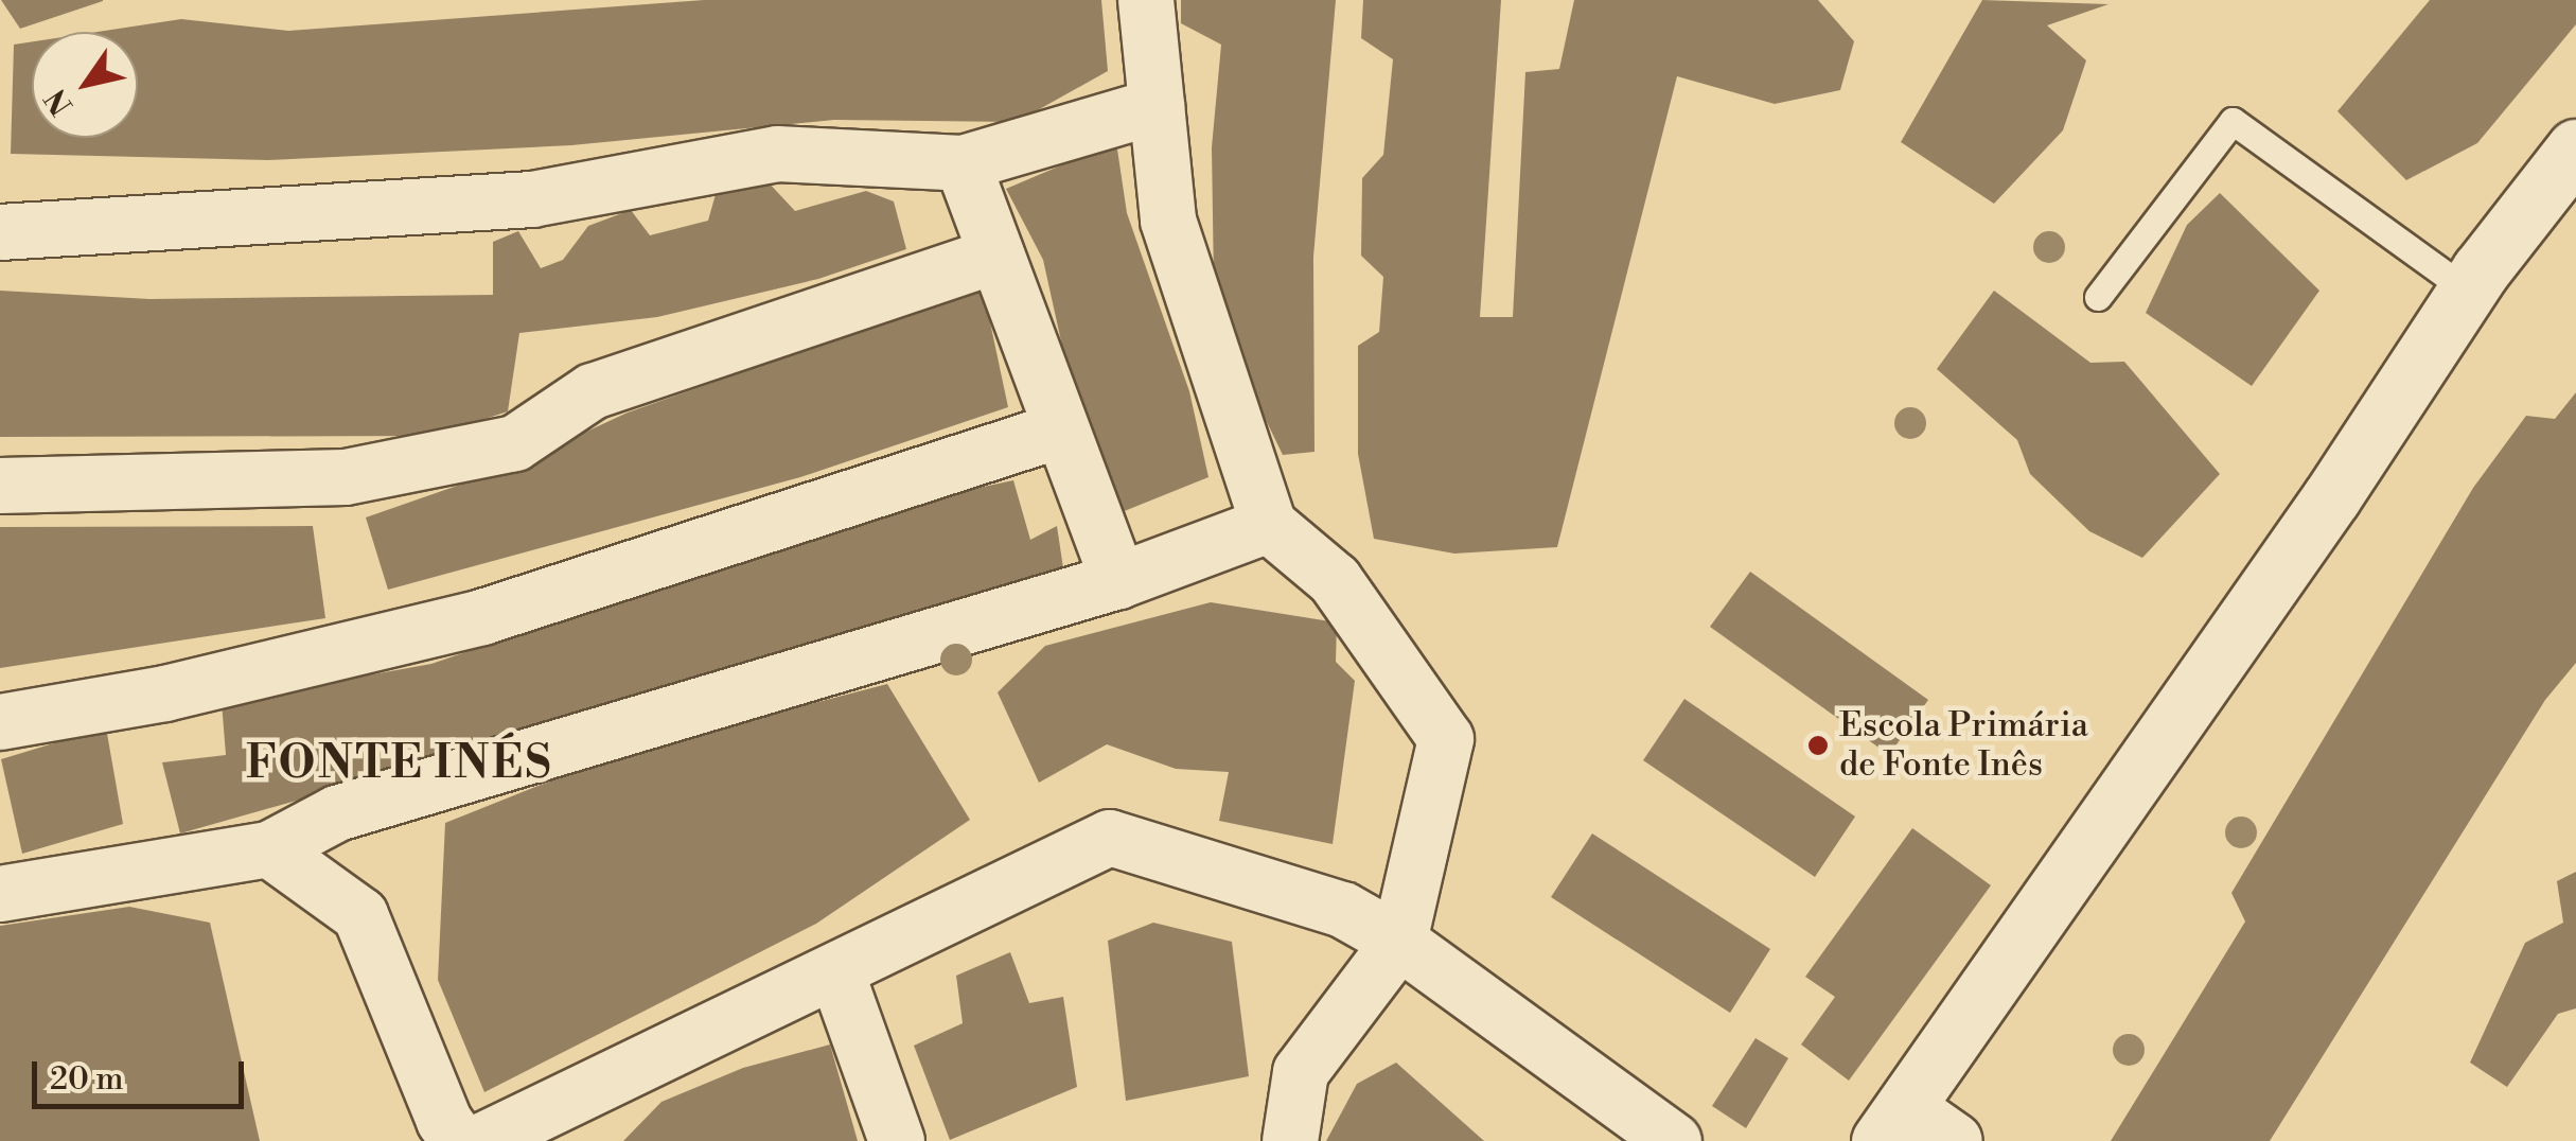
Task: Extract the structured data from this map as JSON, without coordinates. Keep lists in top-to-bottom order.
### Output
{
  "districts": ["FONTE INÉS"],
  "places": ["Escola Primária de Fonte Inês"],
  "scale_bar": "20 m",
  "north": "bottom left"
}
